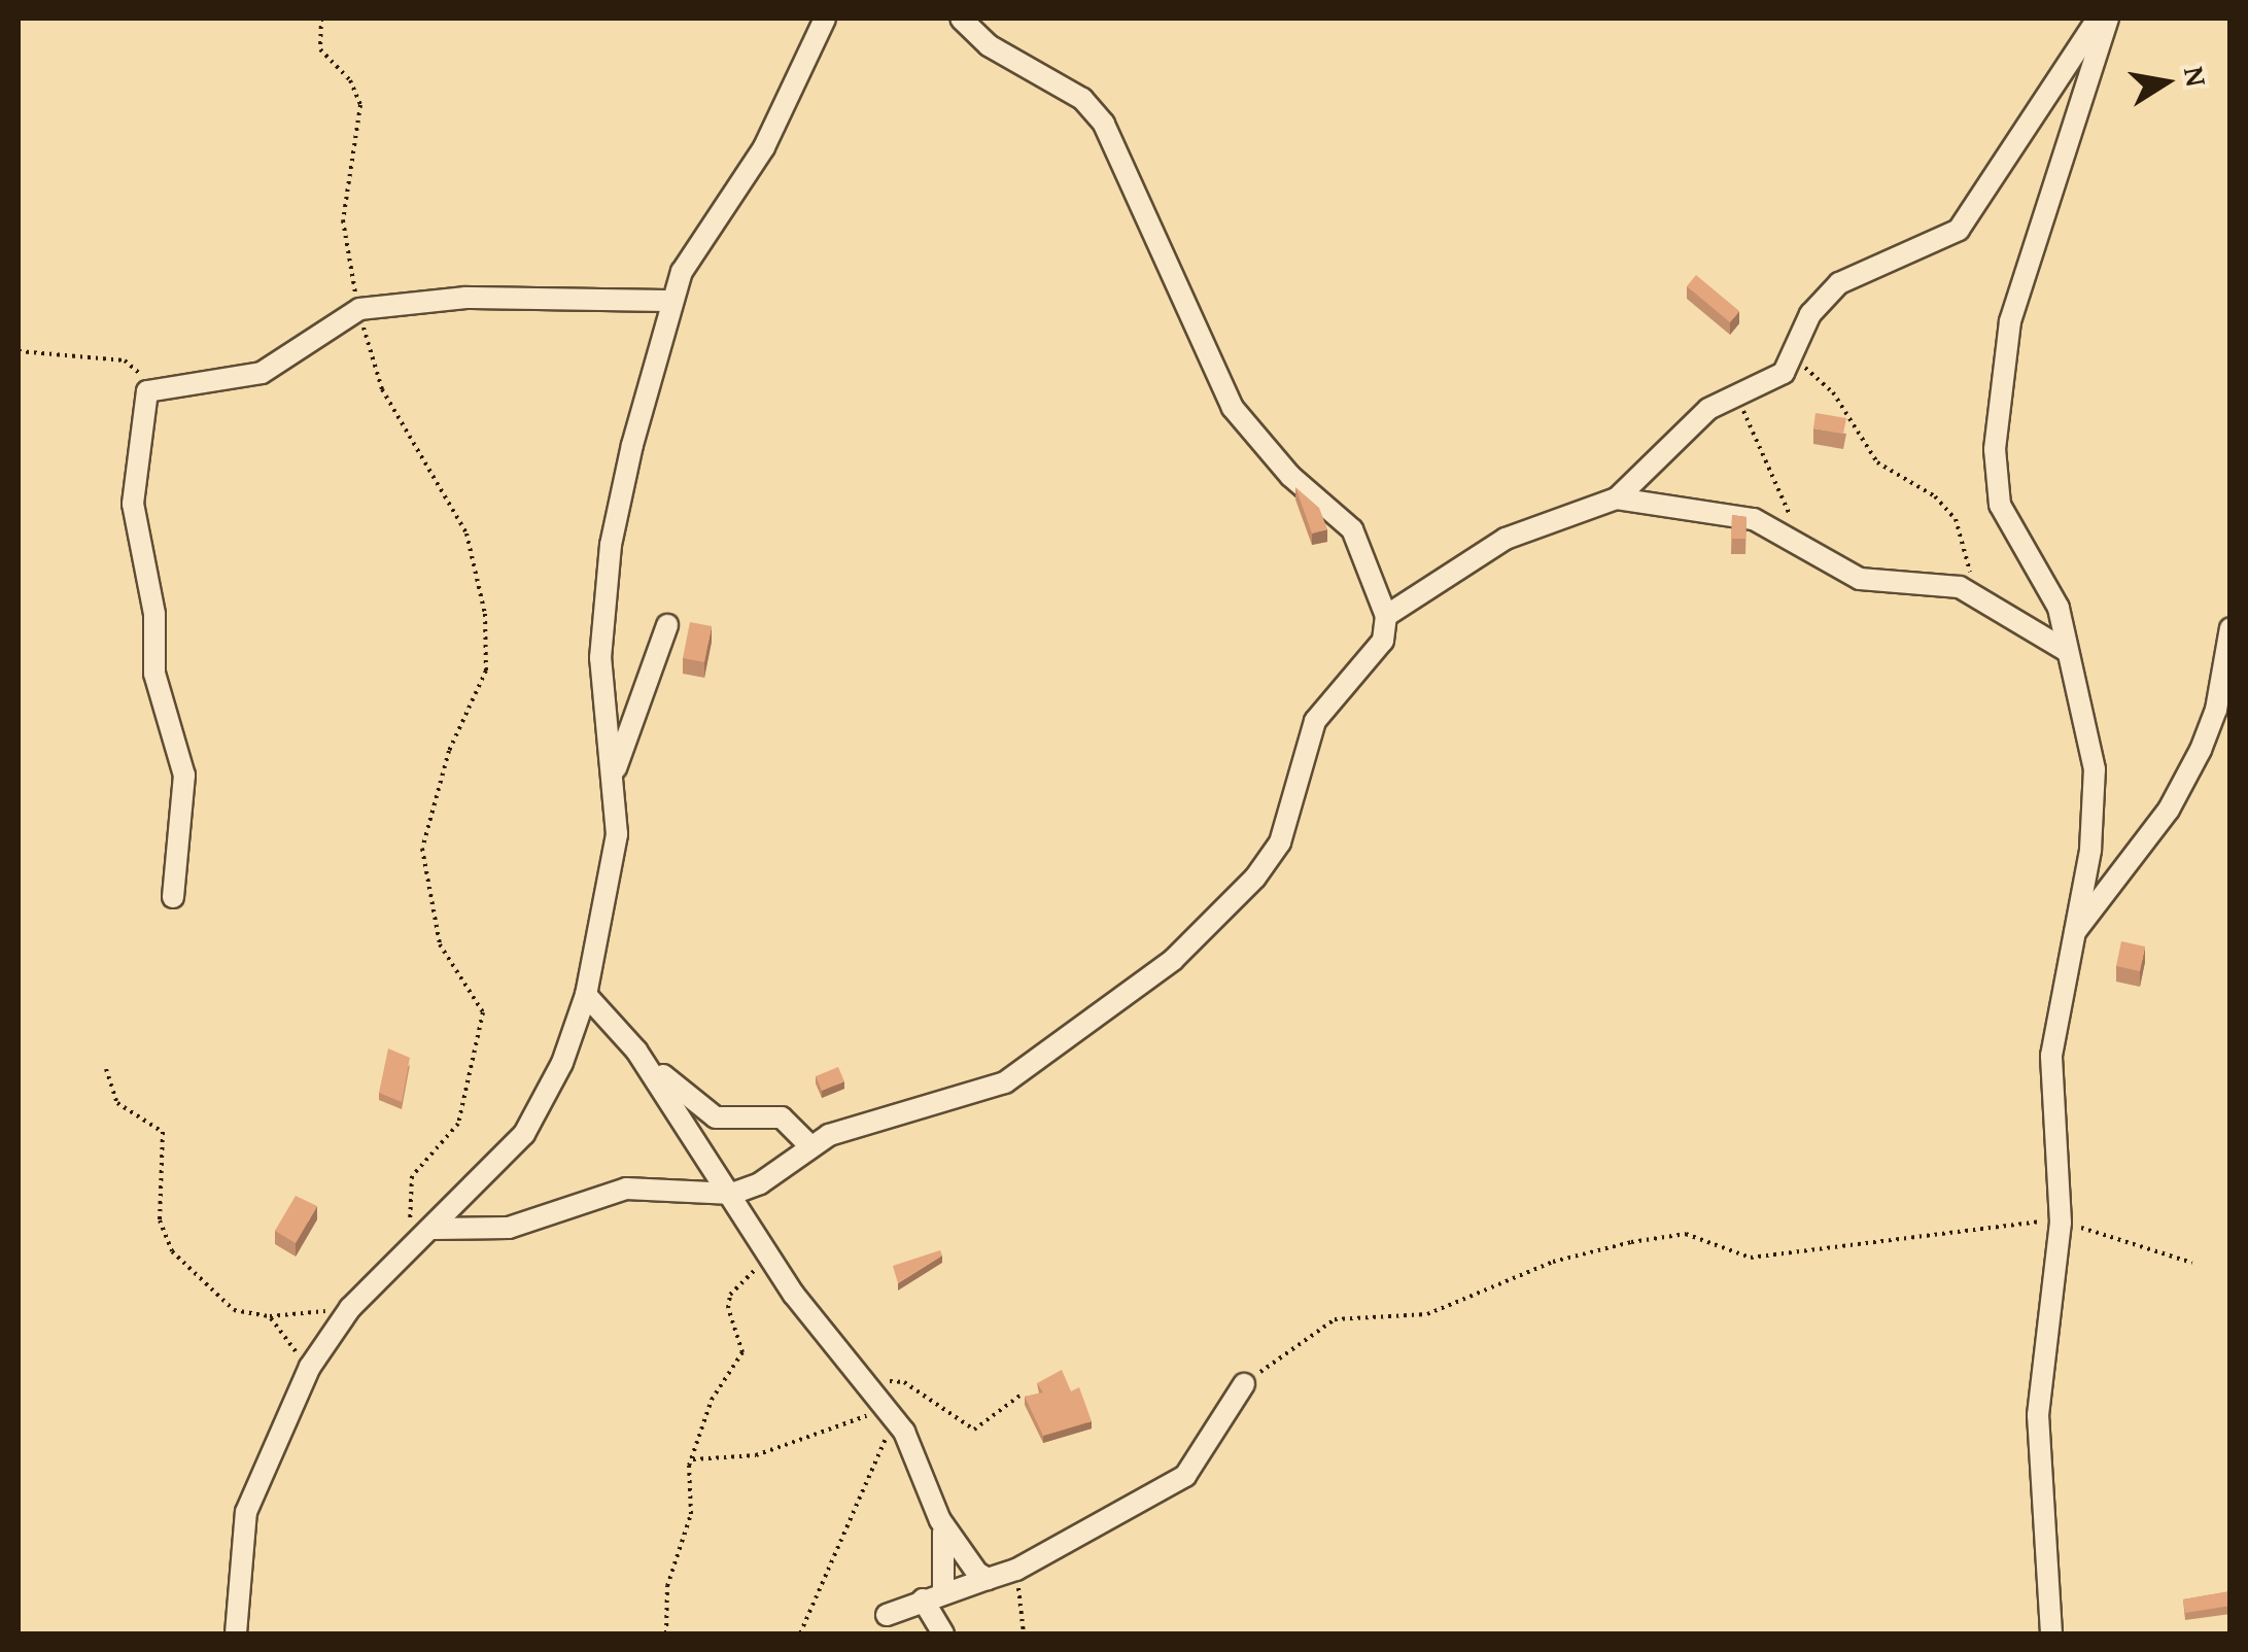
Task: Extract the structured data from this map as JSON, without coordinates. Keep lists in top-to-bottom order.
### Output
{
  "north": "right"
}
